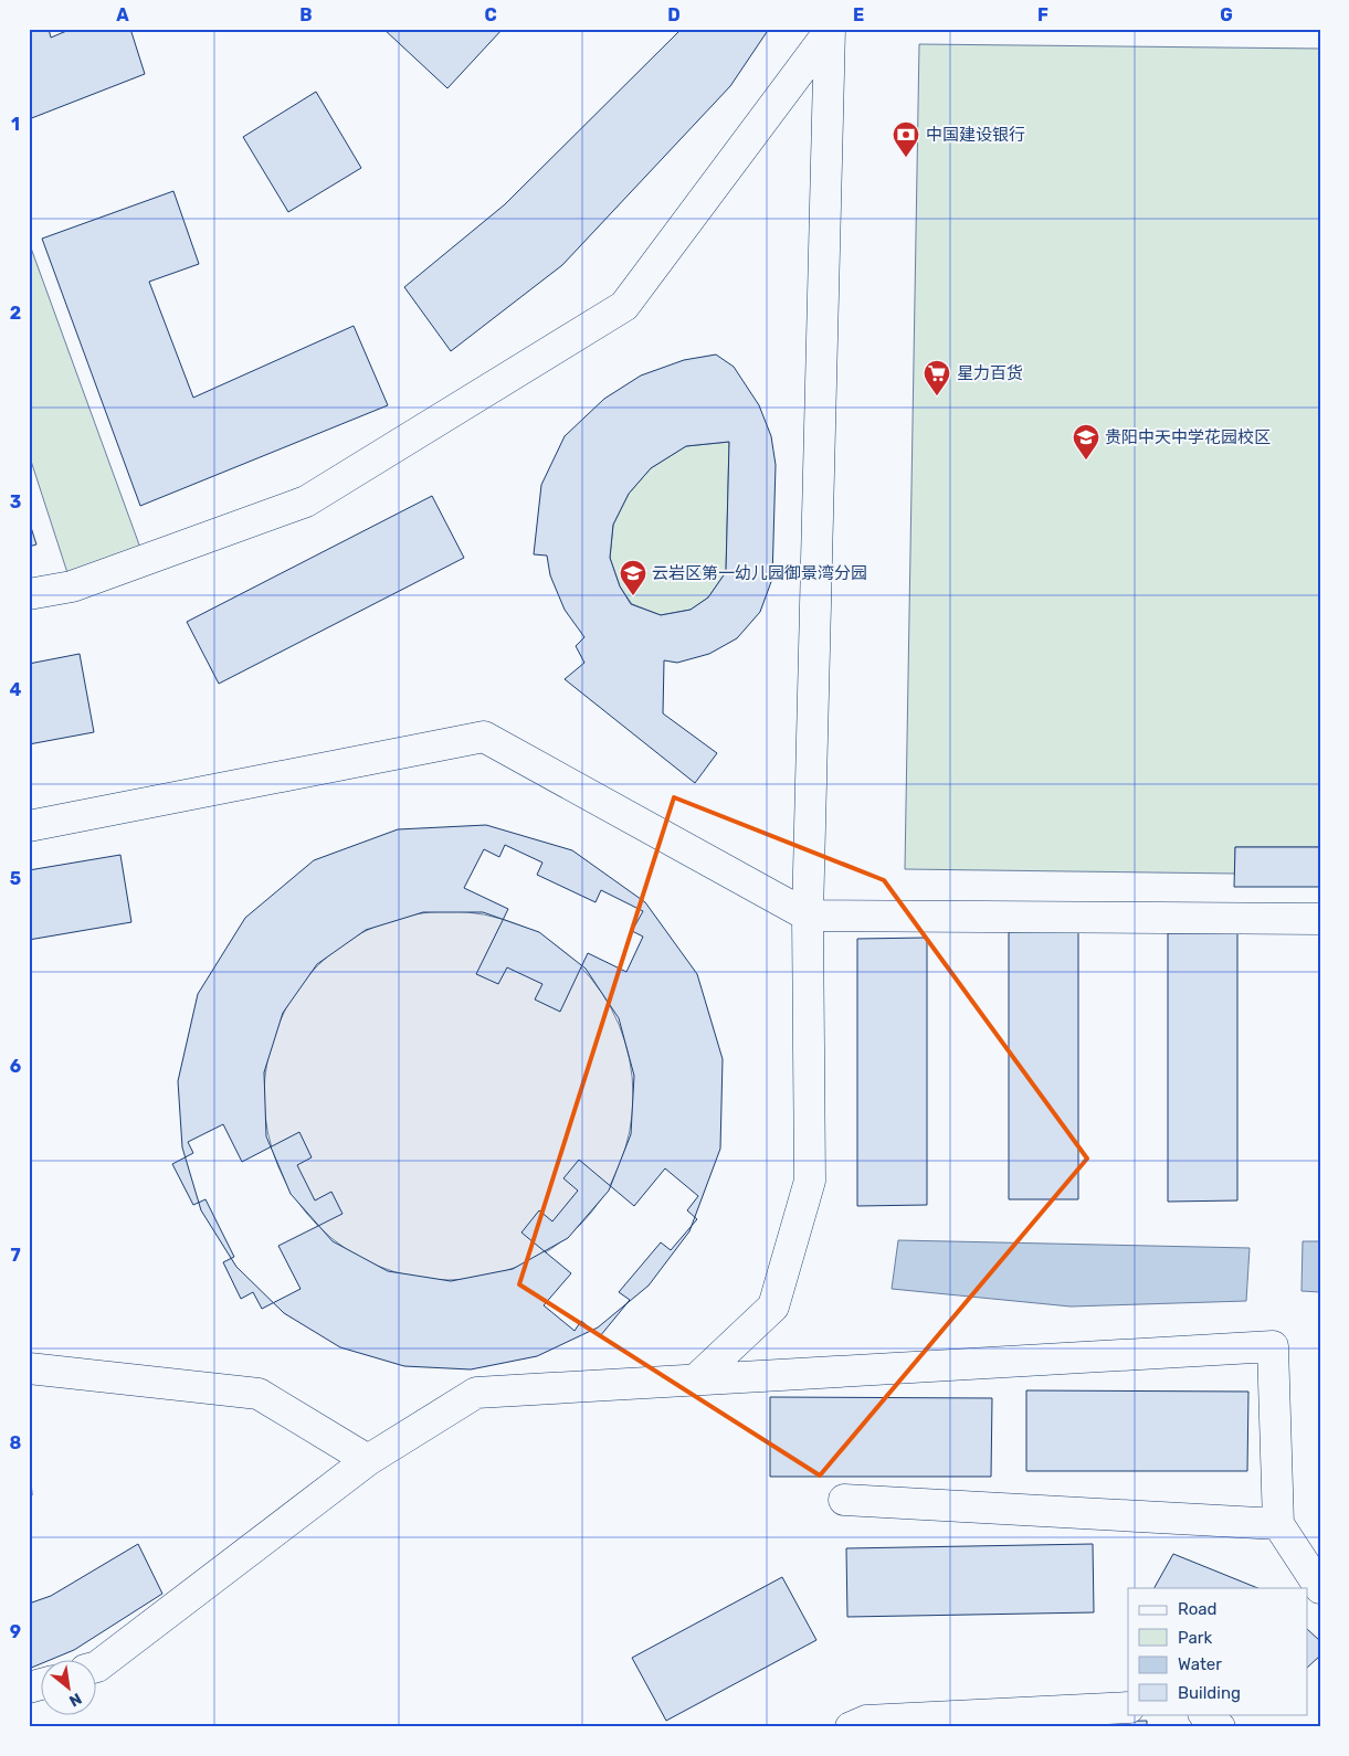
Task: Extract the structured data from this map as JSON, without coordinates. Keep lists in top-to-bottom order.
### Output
{
  "places": {
    "bank": ["中国建设银行"],
    "supermarket": ["星力百货"],
    "school or university": ["贵阳中天中学花园校区", "云岩区第一幼儿园御景湾分园"]
  },
  "legend": [
    "Road",
    "Park",
    "Water",
    "Building"
  ],
  "north": "bottom right",
  "grid": {
    "columns": [
      "A",
      "B",
      "C",
      "D",
      "E",
      "F",
      "G"
    ],
    "rows": [
      "1",
      "2",
      "3",
      "4",
      "5",
      "6",
      "7",
      "8",
      "9"
    ]
  }
}
